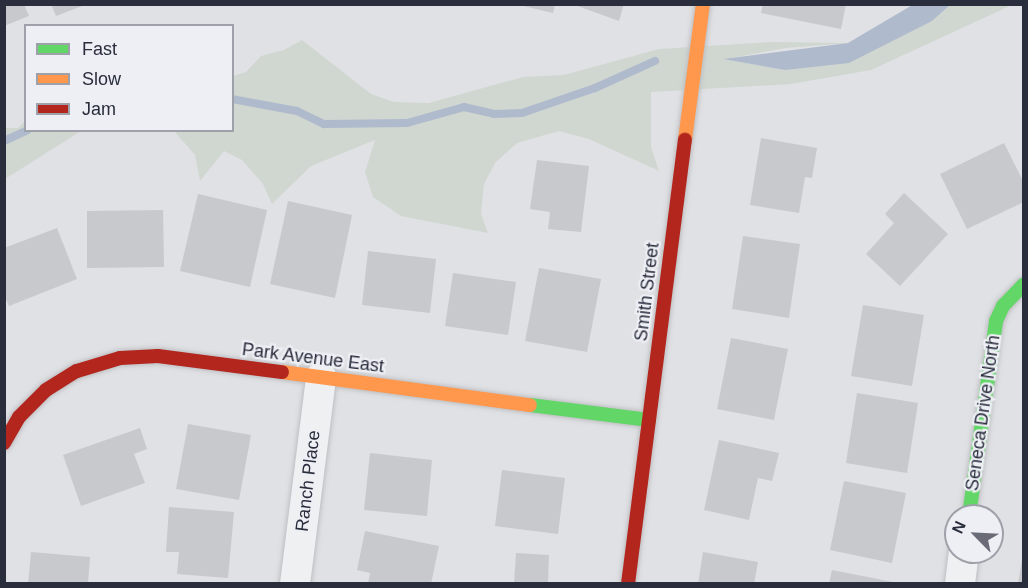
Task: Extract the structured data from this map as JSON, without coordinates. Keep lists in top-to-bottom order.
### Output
{
  "streets": {
    "street": [
      "Smith Street",
      "Park Avenue East",
      "Seneca Drive North",
      "Ranch Place"
    ]
  },
  "crossings": [
    ["Smith Street", "Park Avenue East"],
    ["Park Avenue East", "Ranch Place"]
  ],
  "legend": ["Fast", "Slow", "Jam"],
  "north": "top left"
}
